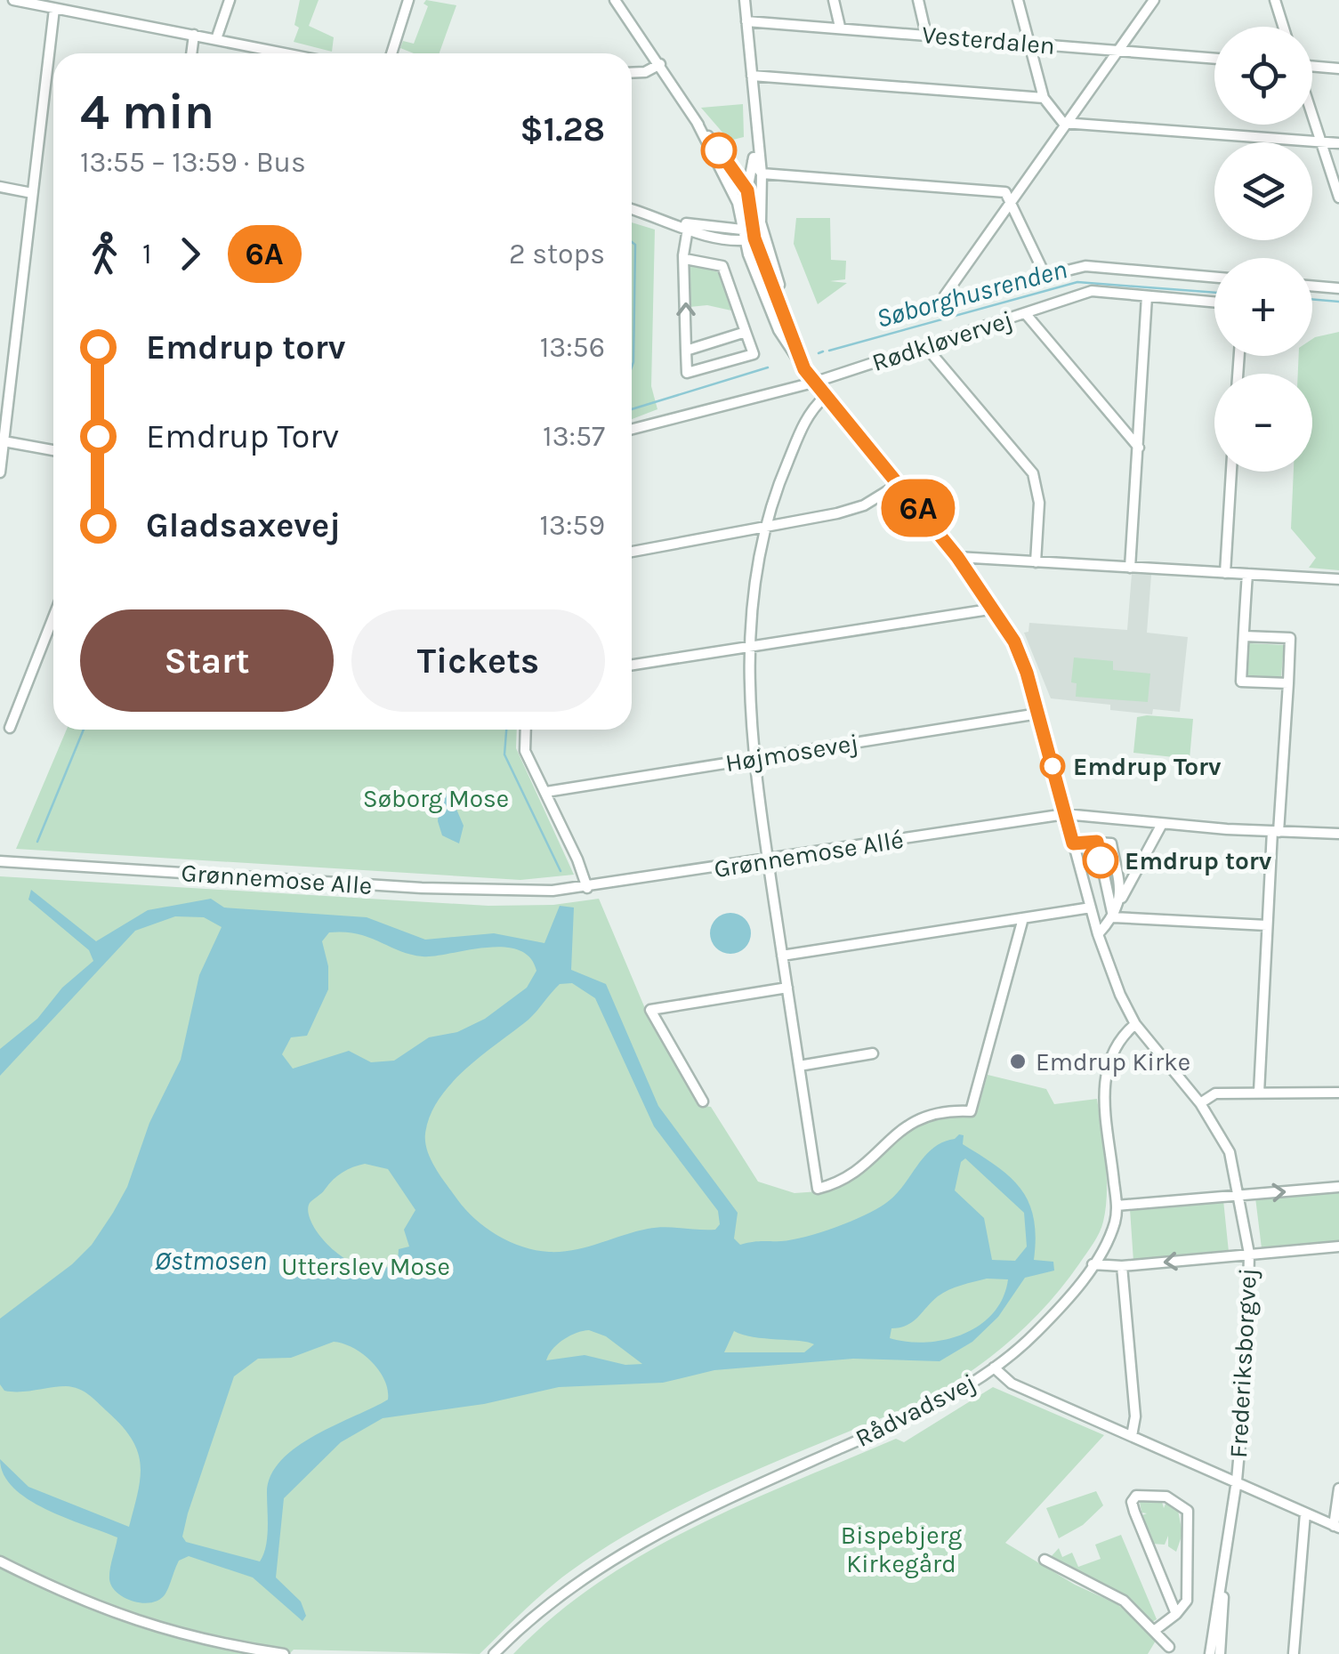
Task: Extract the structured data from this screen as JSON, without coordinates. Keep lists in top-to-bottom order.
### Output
{
  "streets": {
    "street": [
      "Vesterdalen",
      "Rødkløvervej",
      "Højmosevej",
      "Grønnemose Allé",
      "Grønnemose Alle",
      "Frederiksborgvej",
      "Rådvadsvej"
    ]
  },
  "crossings": [
    ["Rødkløvervej", "Frederiksborgvej"],
    ["Højmosevej", "Frederiksborgvej"],
    ["Grønnemose Allé", "Grønnemose Alle"],
    ["Grønnemose Allé", "Frederiksborgvej"],
    ["Frederiksborgvej", "Rådvadsvej"]
  ],
  "water": ["Søborghusrenden", "Østmosen"],
  "parks": ["Søborg Mose", "Utterslev Mose", "Bispebjerg Kirkegård"],
  "places": ["Emdrup Torv", "Emdrup torv", "Emdrup Kirke"],
  "lines": ["bus line 6A"],
  "page": {
    "on_map": "6A",
    "map_buttons": ["+", "−"],
    "heading": ["4 min", "13:55 – 13:59 · Bus", "$1.28"],
    "legs": ["1", "6A", "2 stops"],
    "list": [
      {
        "name": "Emdrup torv",
        "value": "13:56"
      },
      {
        "name": "Emdrup Torv",
        "value": "13:57"
      },
      {
        "name": "Gladsaxevej",
        "value": "13:59"
      }
    ],
    "buttons": ["Start", "Tickets"]
  }
}
